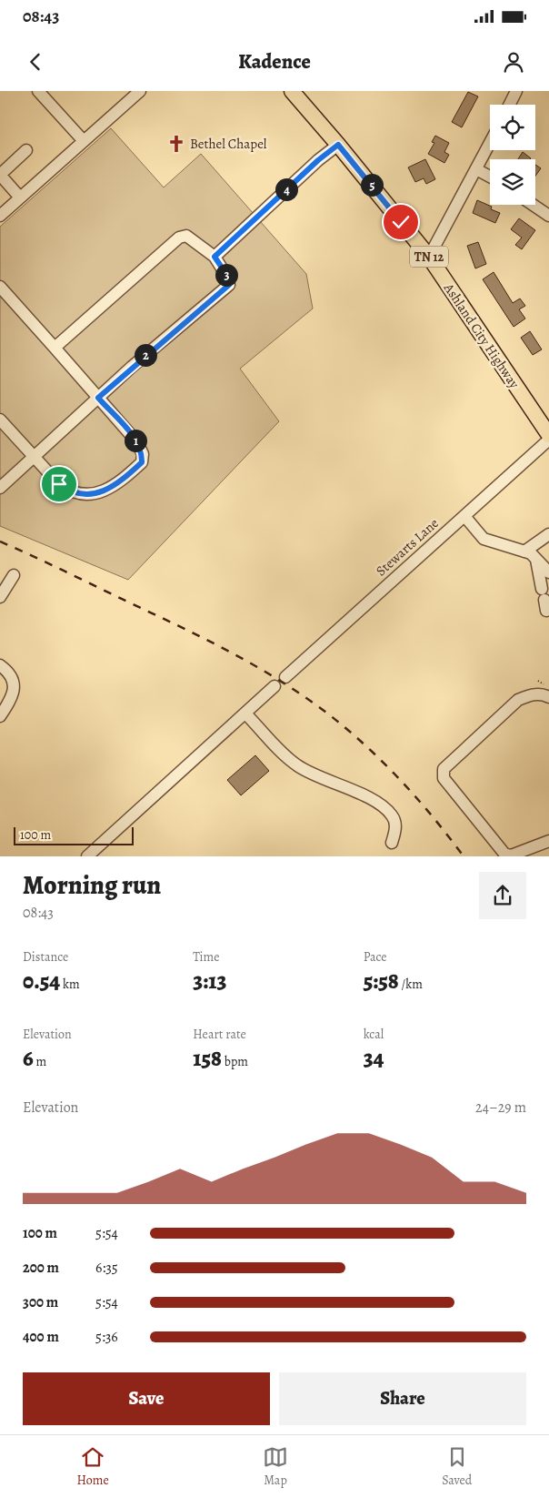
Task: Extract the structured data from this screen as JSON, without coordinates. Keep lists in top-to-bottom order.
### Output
{
  "streets": {
    "main road": ["TN 12", "Ashland City Highway"],
    "street": ["Stewarts Lane"]
  },
  "places": {
    "church": ["Bethel Chapel"]
  },
  "scale_bar": "100 m",
  "page": {
    "status": "08:43",
    "header": "Kadence",
    "pins": [
      "5",
      "4",
      "3",
      "2",
      "1"
    ],
    "scale": "100 m",
    "heading": ["Morning run", "08:43"],
    "stats": [
      ["Distance", "0.54 km"],
      ["Time", "3:13"],
      ["Pace", "5:58 /km"],
      ["Elevation", "6 m"],
      ["Heart rate", "158 bpm"],
      ["kcal", "34"]
    ],
    "chart": ["Elevation", "24–29 m"],
    "list": [
      {
        "name": "100 m",
        "note": "5:54"
      },
      {
        "name": "200 m",
        "note": "6:35"
      },
      {
        "name": "300 m",
        "note": "5:54"
      },
      {
        "name": "400 m",
        "note": "5:36"
      }
    ],
    "buttons": ["Save", "Share"],
    "tabs": ["Home", "Map", "Saved"]
  }
}
